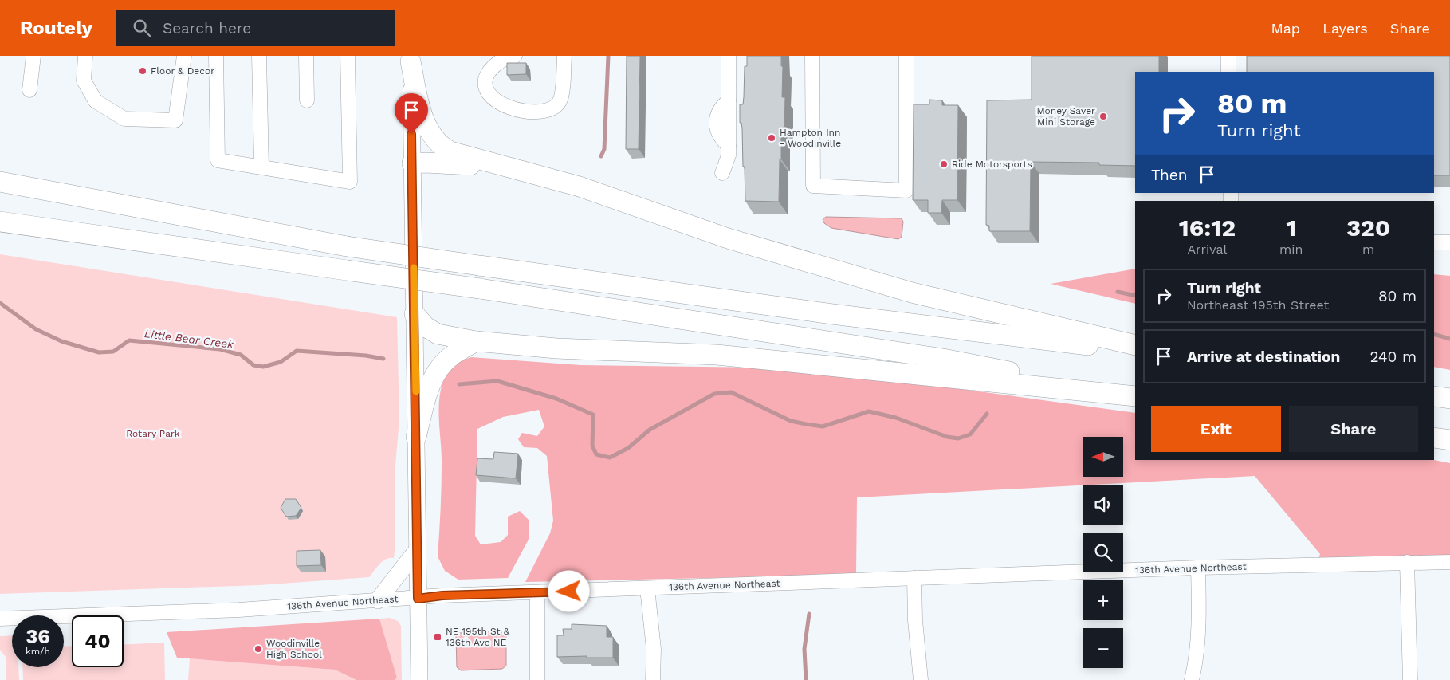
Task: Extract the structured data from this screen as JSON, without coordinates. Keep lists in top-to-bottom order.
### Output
{
  "streets": {
    "street": ["136th Avenue Northeast"]
  },
  "water": ["Little Bear Creek"],
  "parks": ["Rotary Park"],
  "places": {
    "other": [
      "Floor & Decor",
      "Money Saver Mini Storage",
      "Hampton Inn - Woodinville",
      "Ride Motorsports",
      "Woodinville High School"
    ],
    "transit": ["NE 195th St & 136th Ave NE"]
  },
  "north": "left",
  "page": {
    "header": "Routely",
    "search": "Search here",
    "nav": ["Map", "Layers", "Share"],
    "turn": ["80 m", "Turn right"],
    "then": "Then",
    "eta": [
      "16:12",
      "Arrival",
      "1",
      "min",
      "320",
      "m"
    ],
    "list": [
      {
        "name": "Turn right",
        "note": "Northeast 195th Street",
        "value": "80 m"
      },
      {
        "name": "Arrive at destination",
        "value": "240 m"
      }
    ],
    "buttons": ["Exit", "Share"],
    "map_buttons": ["+", "−"],
    "speed": "36 km/h",
    "limit": "40"
  }
}
